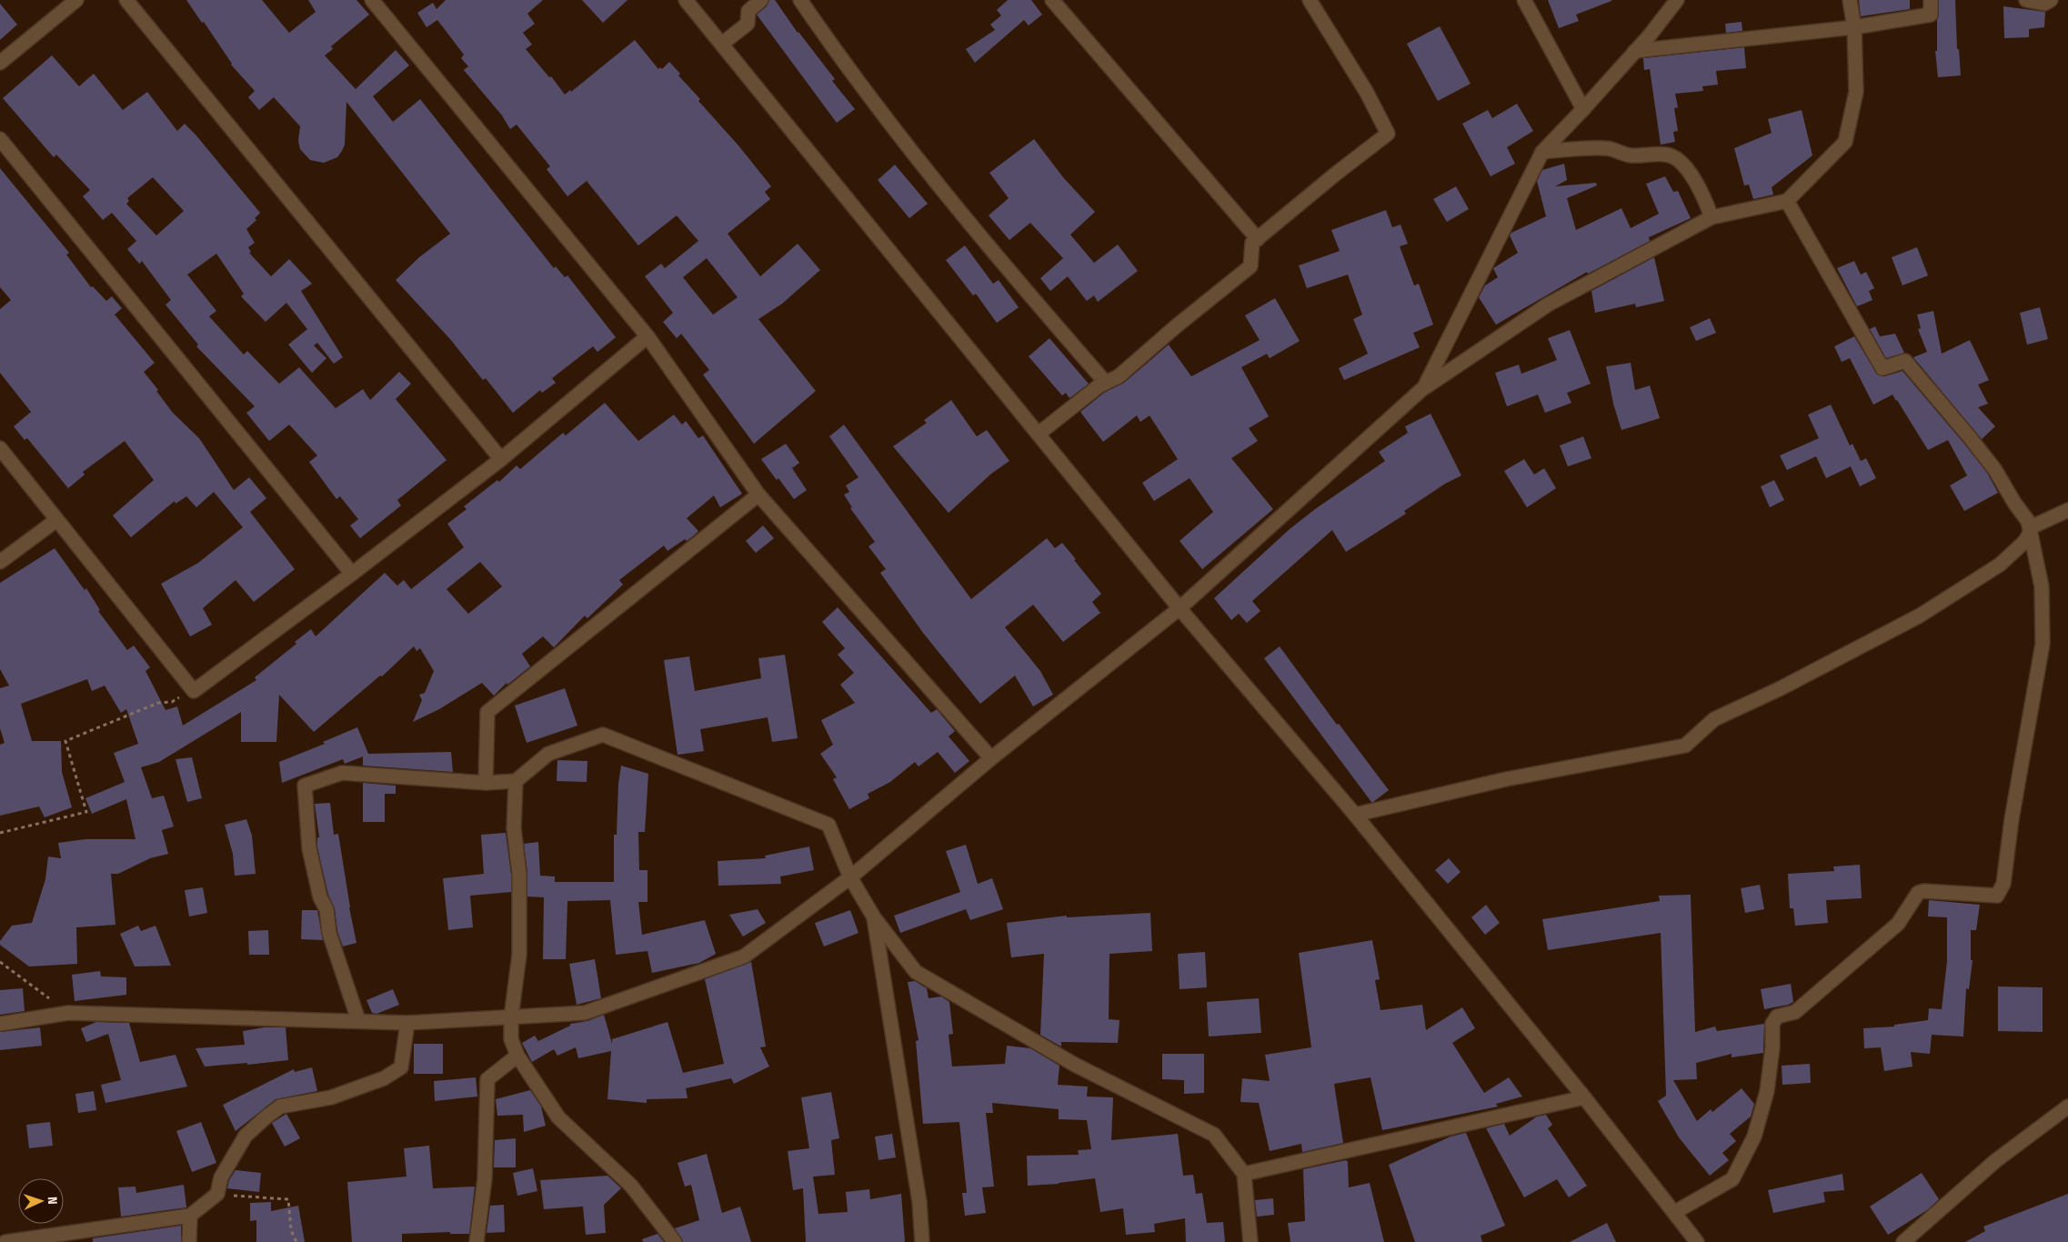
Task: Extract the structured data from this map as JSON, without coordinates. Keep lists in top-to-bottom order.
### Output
{
  "north": "right"
}
